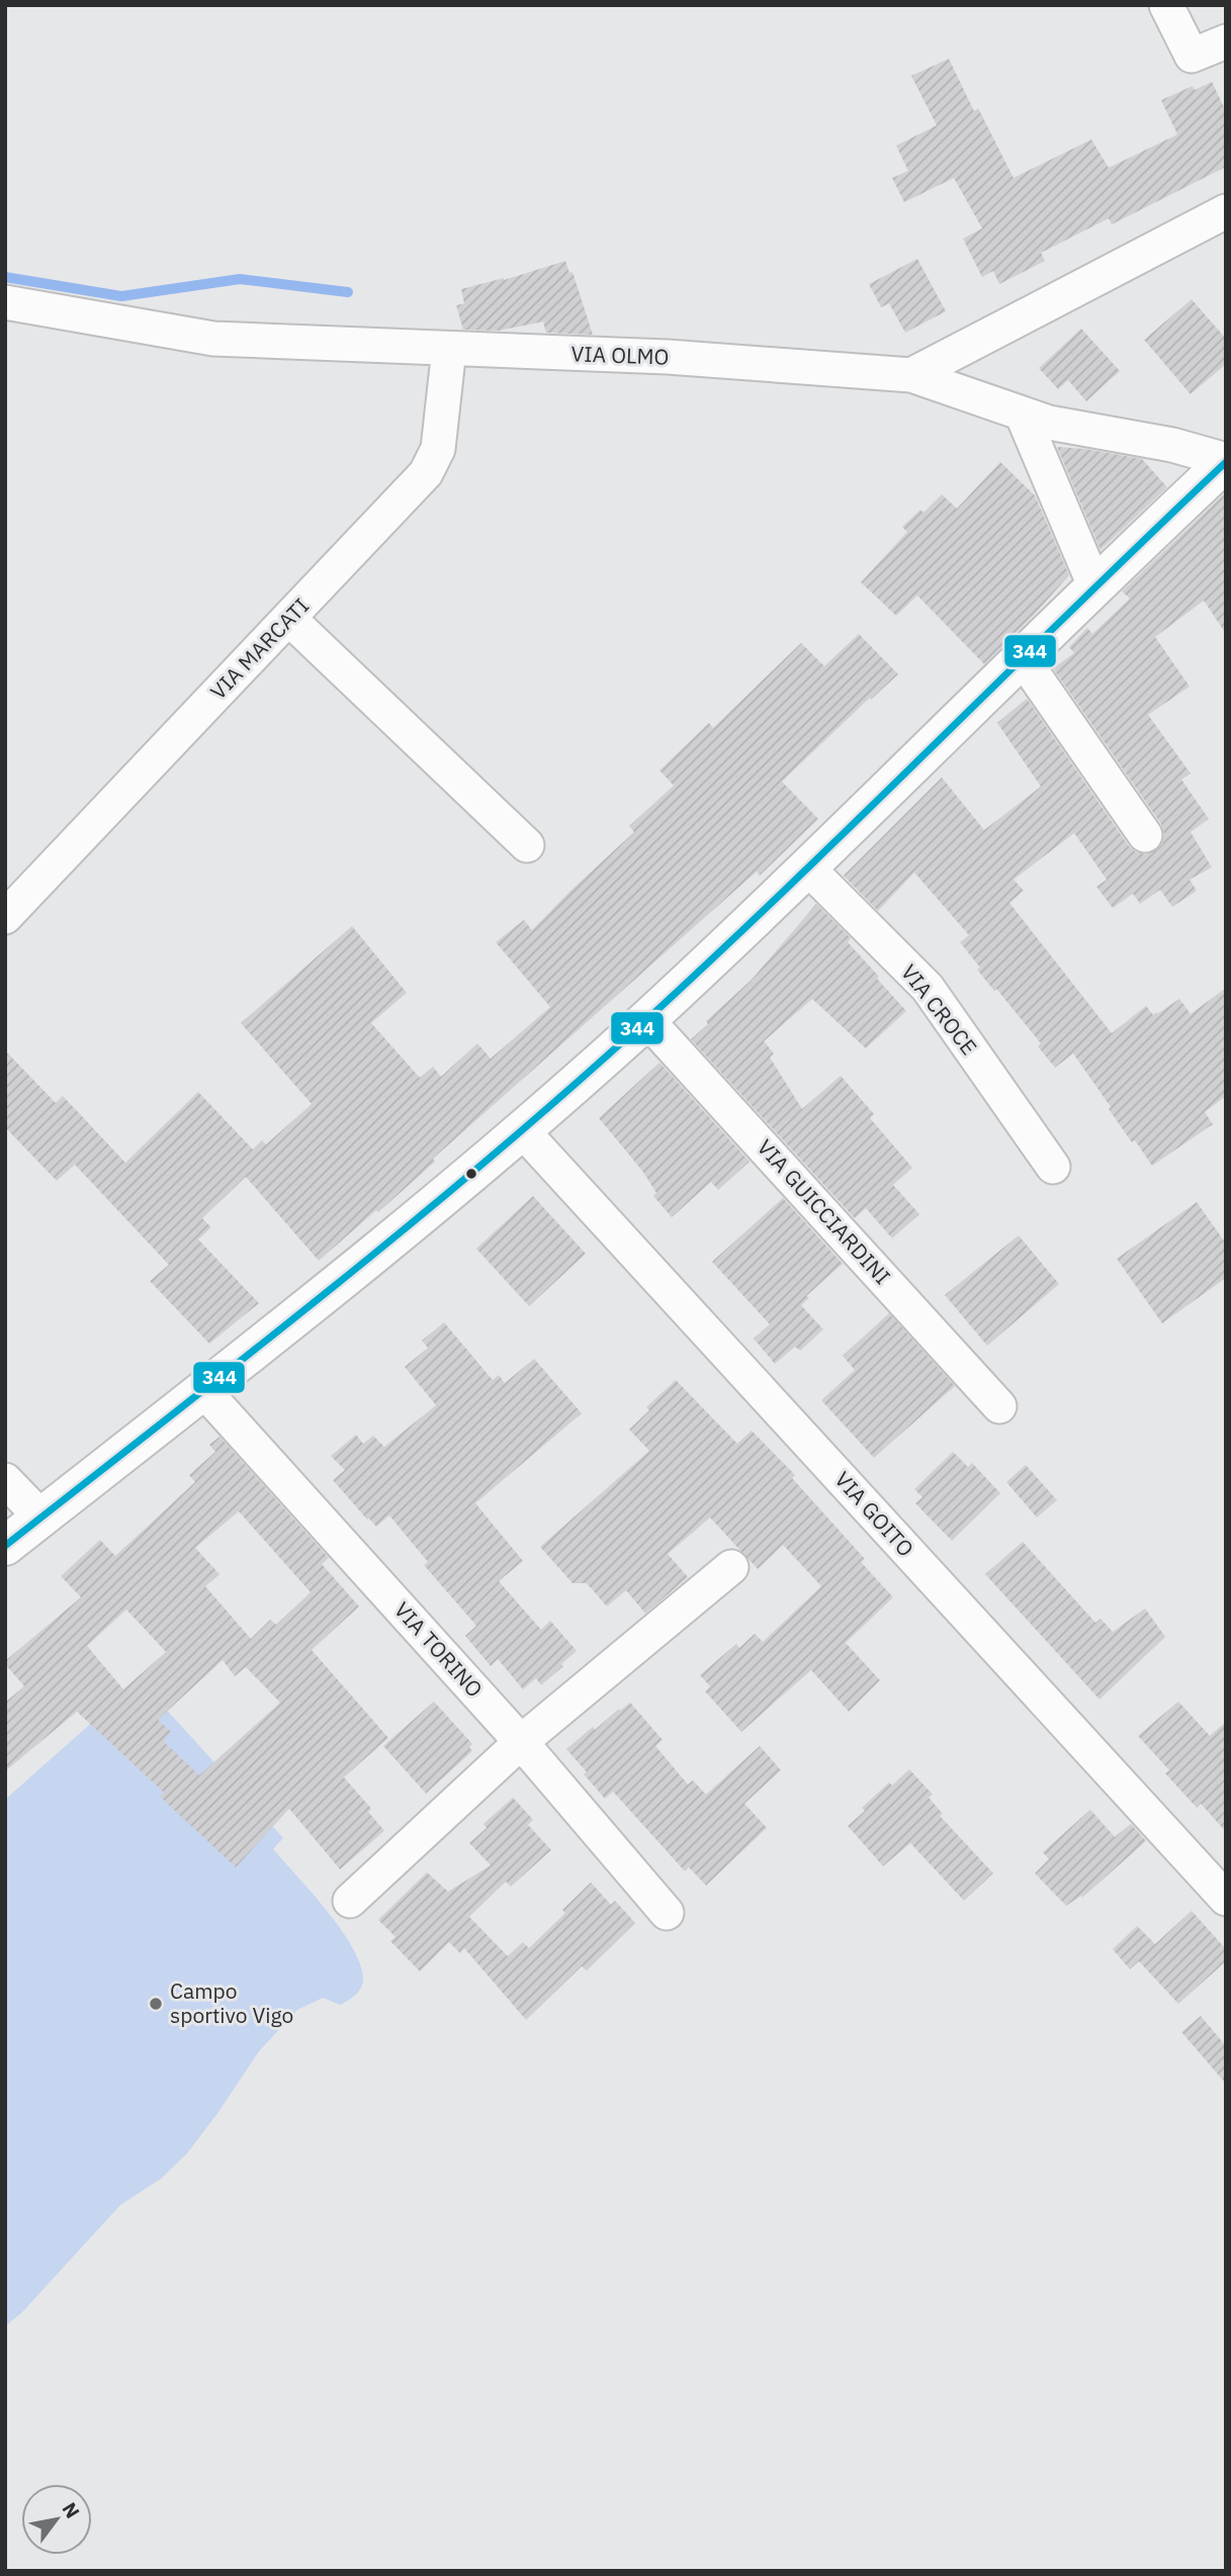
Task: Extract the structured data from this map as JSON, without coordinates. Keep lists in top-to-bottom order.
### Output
{
  "streets": {
    "street": [
      "VIA OLMO",
      "VIA MARCATI",
      "VIA CROCE",
      "VIA GUICCIARDINI",
      "VIA GOITO",
      "VIA TORINO"
    ]
  },
  "crossings": [
    ["VIA OLMO", "VIA MARCATI"]
  ],
  "places": ["Campo sportivo Vigo"],
  "lines": ["transit line 344"],
  "north": "top right"
}
